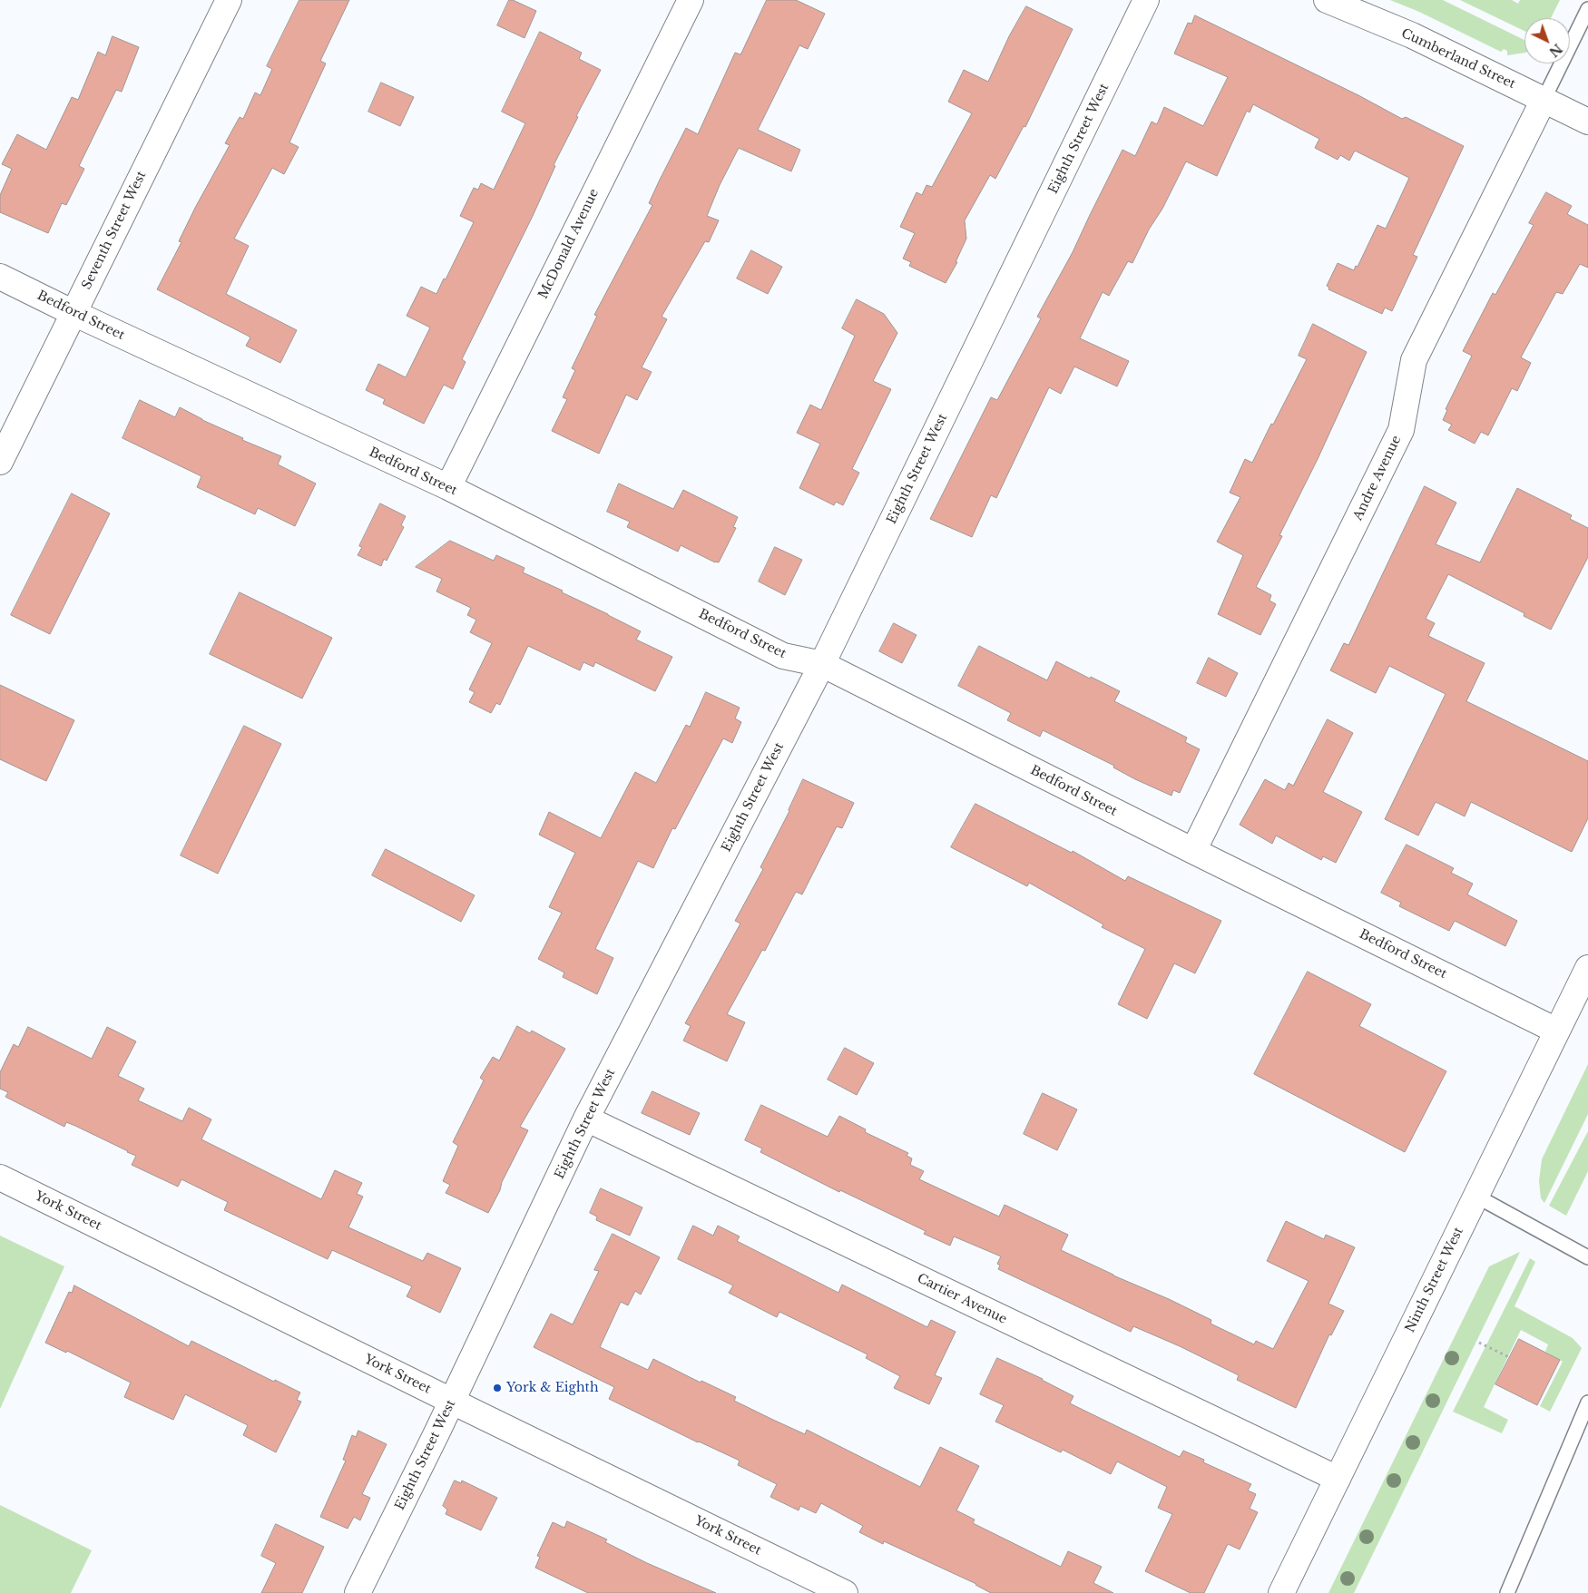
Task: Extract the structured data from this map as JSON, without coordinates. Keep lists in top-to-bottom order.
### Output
{
  "streets": {
    "street": [
      "Cumberland Street",
      "Eighth Street West",
      "Seventh Street West",
      "McDonald Avenue",
      "Bedford Street",
      "Andre Avenue",
      "York Street",
      "Ninth Street West",
      "Cartier Avenue"
    ]
  },
  "crossings": [
    ["Cumberland Street", "Andre Avenue"],
    ["Eighth Street West", "Bedford Street"],
    ["Eighth Street West", "York Street"],
    ["Eighth Street West", "Cartier Avenue"],
    ["Seventh Street West", "Bedford Street"],
    ["McDonald Avenue", "Bedford Street"],
    ["Bedford Street", "Andre Avenue"],
    ["Bedford Street", "Ninth Street West"],
    ["Ninth Street West", "Cartier Avenue"]
  ],
  "places": ["York & Eighth"],
  "north": "bottom right"
}
